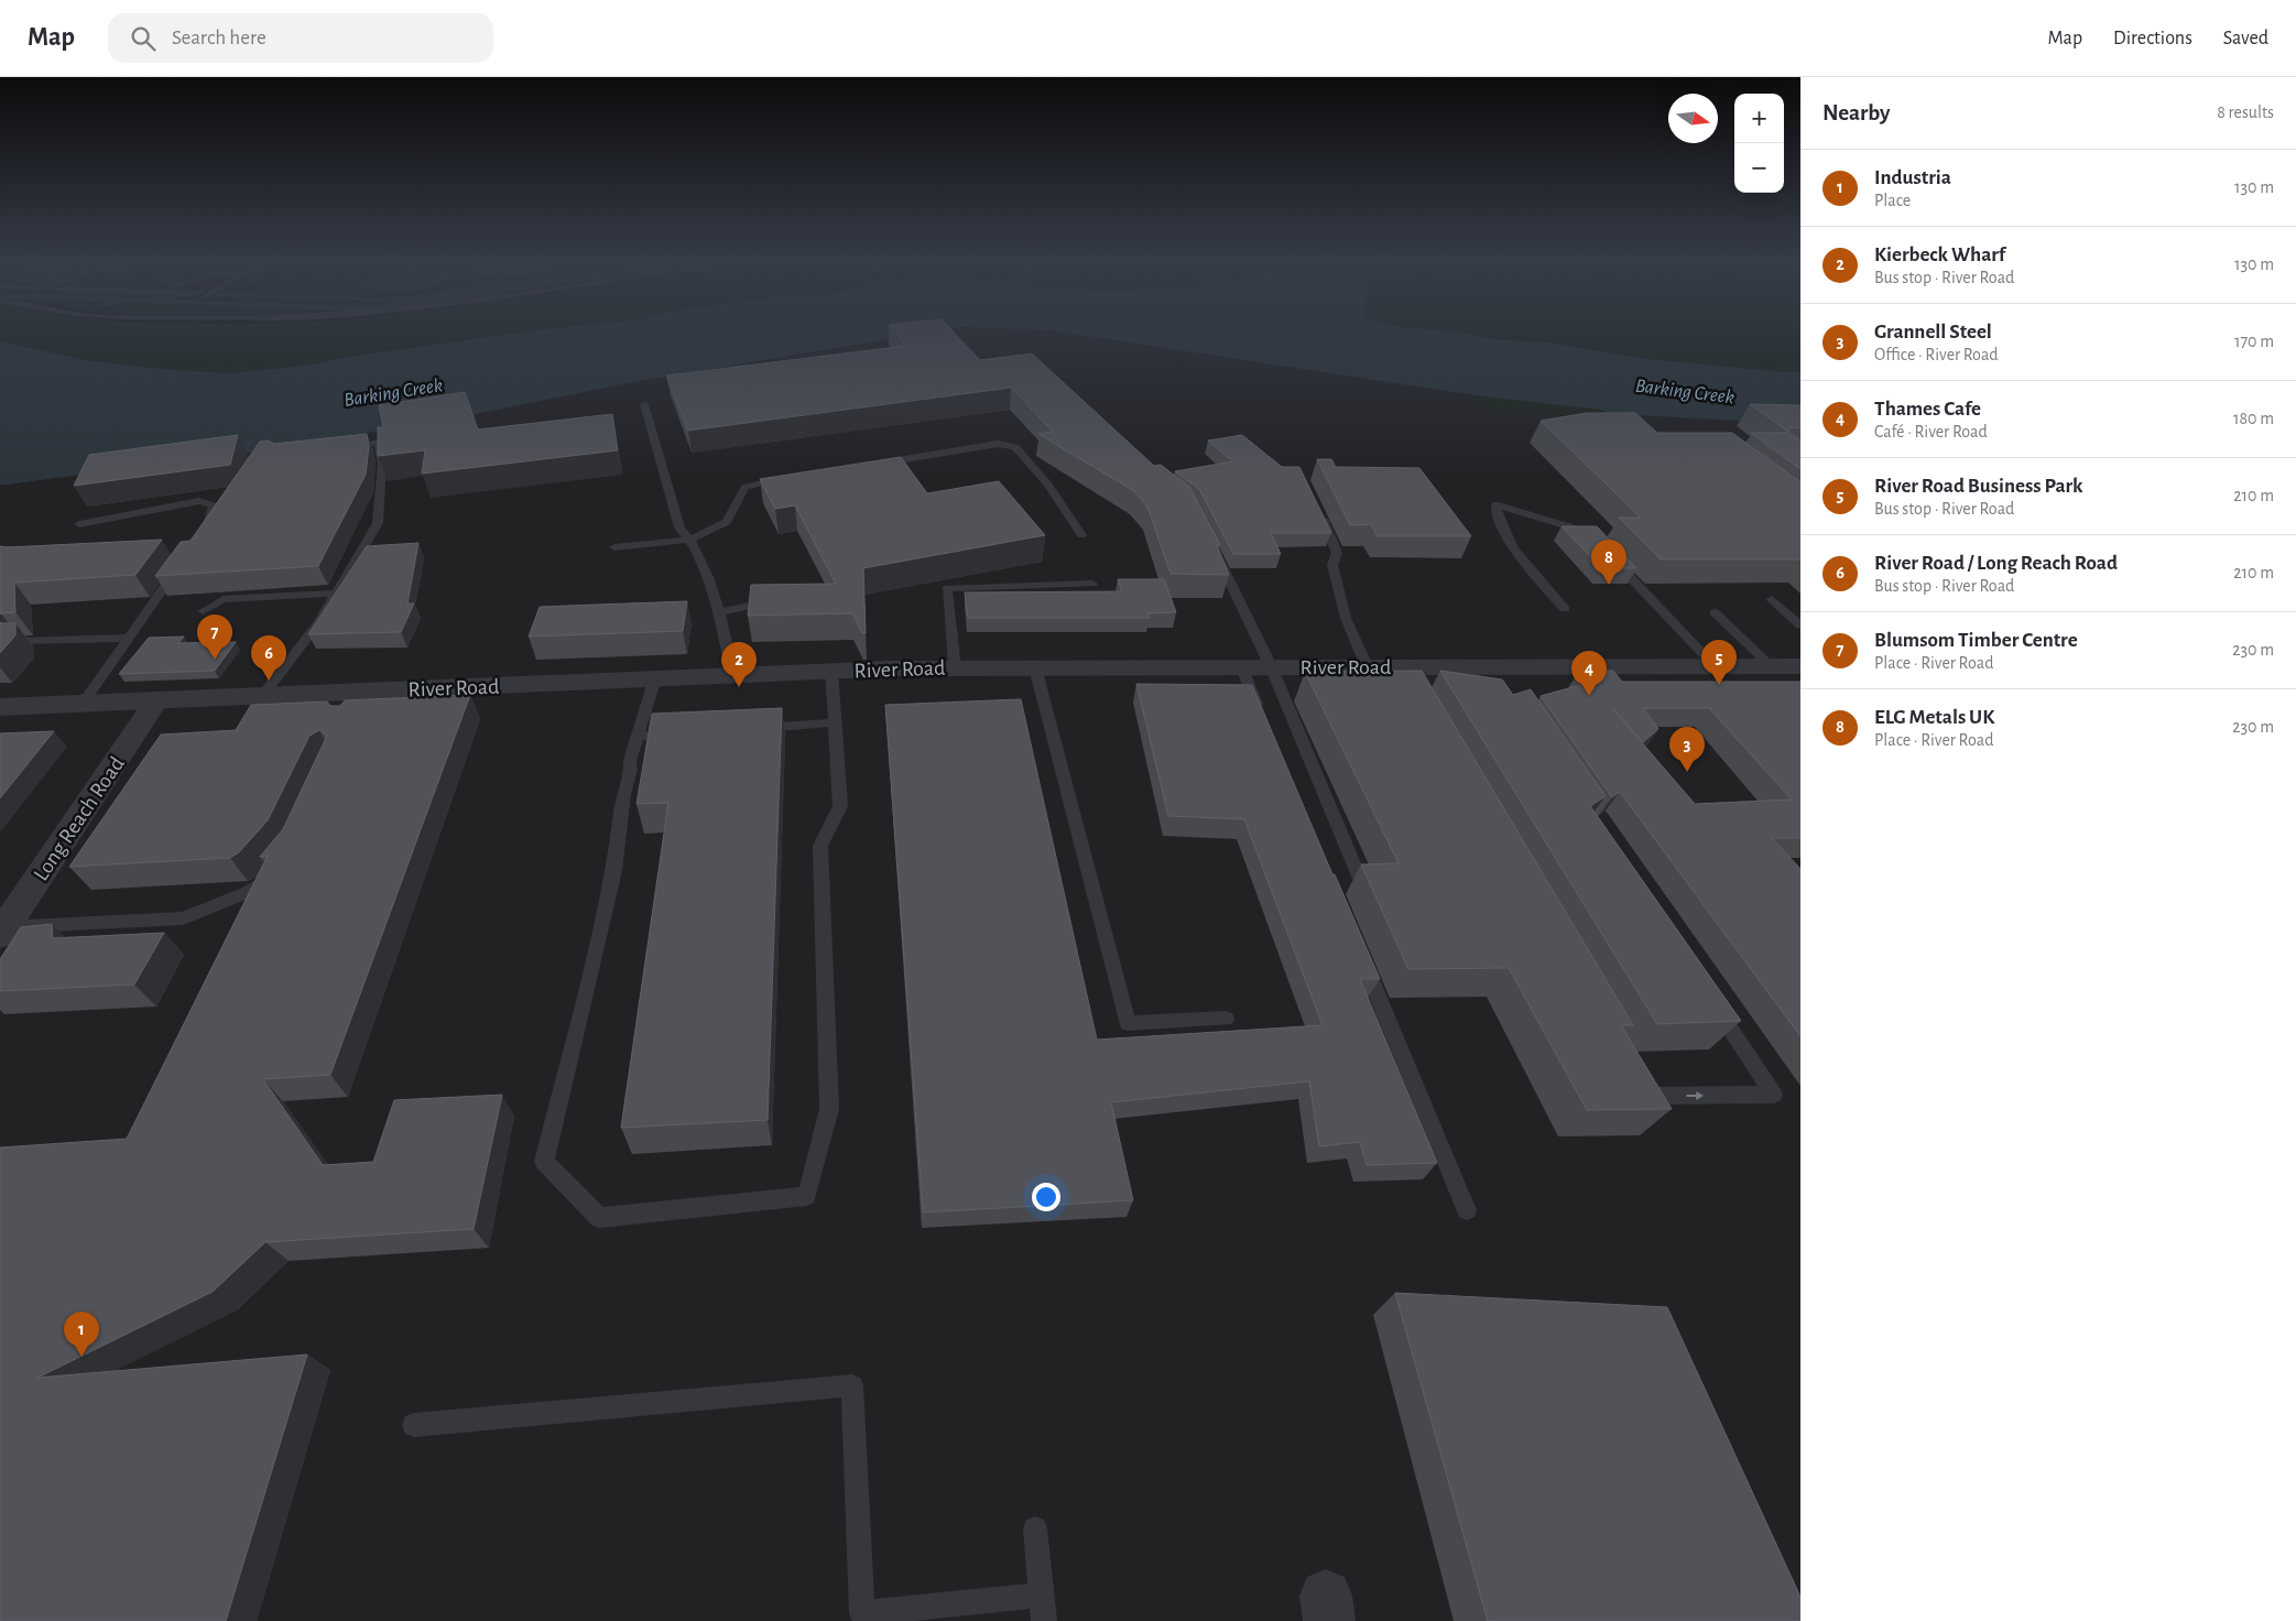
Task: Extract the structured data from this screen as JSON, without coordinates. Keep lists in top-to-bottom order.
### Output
{
  "streets": {
    "street": ["River Road", "Long Reach Road"]
  },
  "crossings": [
    ["River Road", "Long Reach Road"]
  ],
  "water": ["Barking Creek"],
  "north": "right",
  "page": {
    "header": "Map",
    "search": "Search here",
    "nav": ["Map", "Directions", "Saved"],
    "heading": ["Nearby", "8 results"],
    "map_buttons": ["+", "−"],
    "list": [
      {
        "mark": "1",
        "name": "Industria",
        "note": "Place",
        "value": "130 m"
      },
      {
        "mark": "2",
        "name": "Kierbeck Wharf",
        "note": "Bus stop · River Road",
        "value": "130 m"
      },
      {
        "mark": "3",
        "name": "Grannell Steel",
        "note": "Office · River Road",
        "value": "170 m"
      },
      {
        "mark": "4",
        "name": "Thames Cafe",
        "note": "Café · River Road",
        "value": "180 m"
      },
      {
        "mark": "5",
        "name": "River Road Business Park",
        "note": "Bus stop · River Road",
        "value": "210 m"
      },
      {
        "mark": "6",
        "name": "River Road / Long Reach Road",
        "note": "Bus stop · River Road",
        "value": "210 m"
      },
      {
        "mark": "7",
        "name": "Blumsom Timber Centre",
        "note": "Place · River Road",
        "value": "230 m"
      },
      {
        "mark": "8",
        "name": "ELG Metals UK",
        "note": "Place · River Road",
        "value": "230 m"
      }
    ],
    "pins": [
      "8",
      "7",
      "6",
      "5",
      "2",
      "4",
      "3",
      "1"
    ]
  }
}
